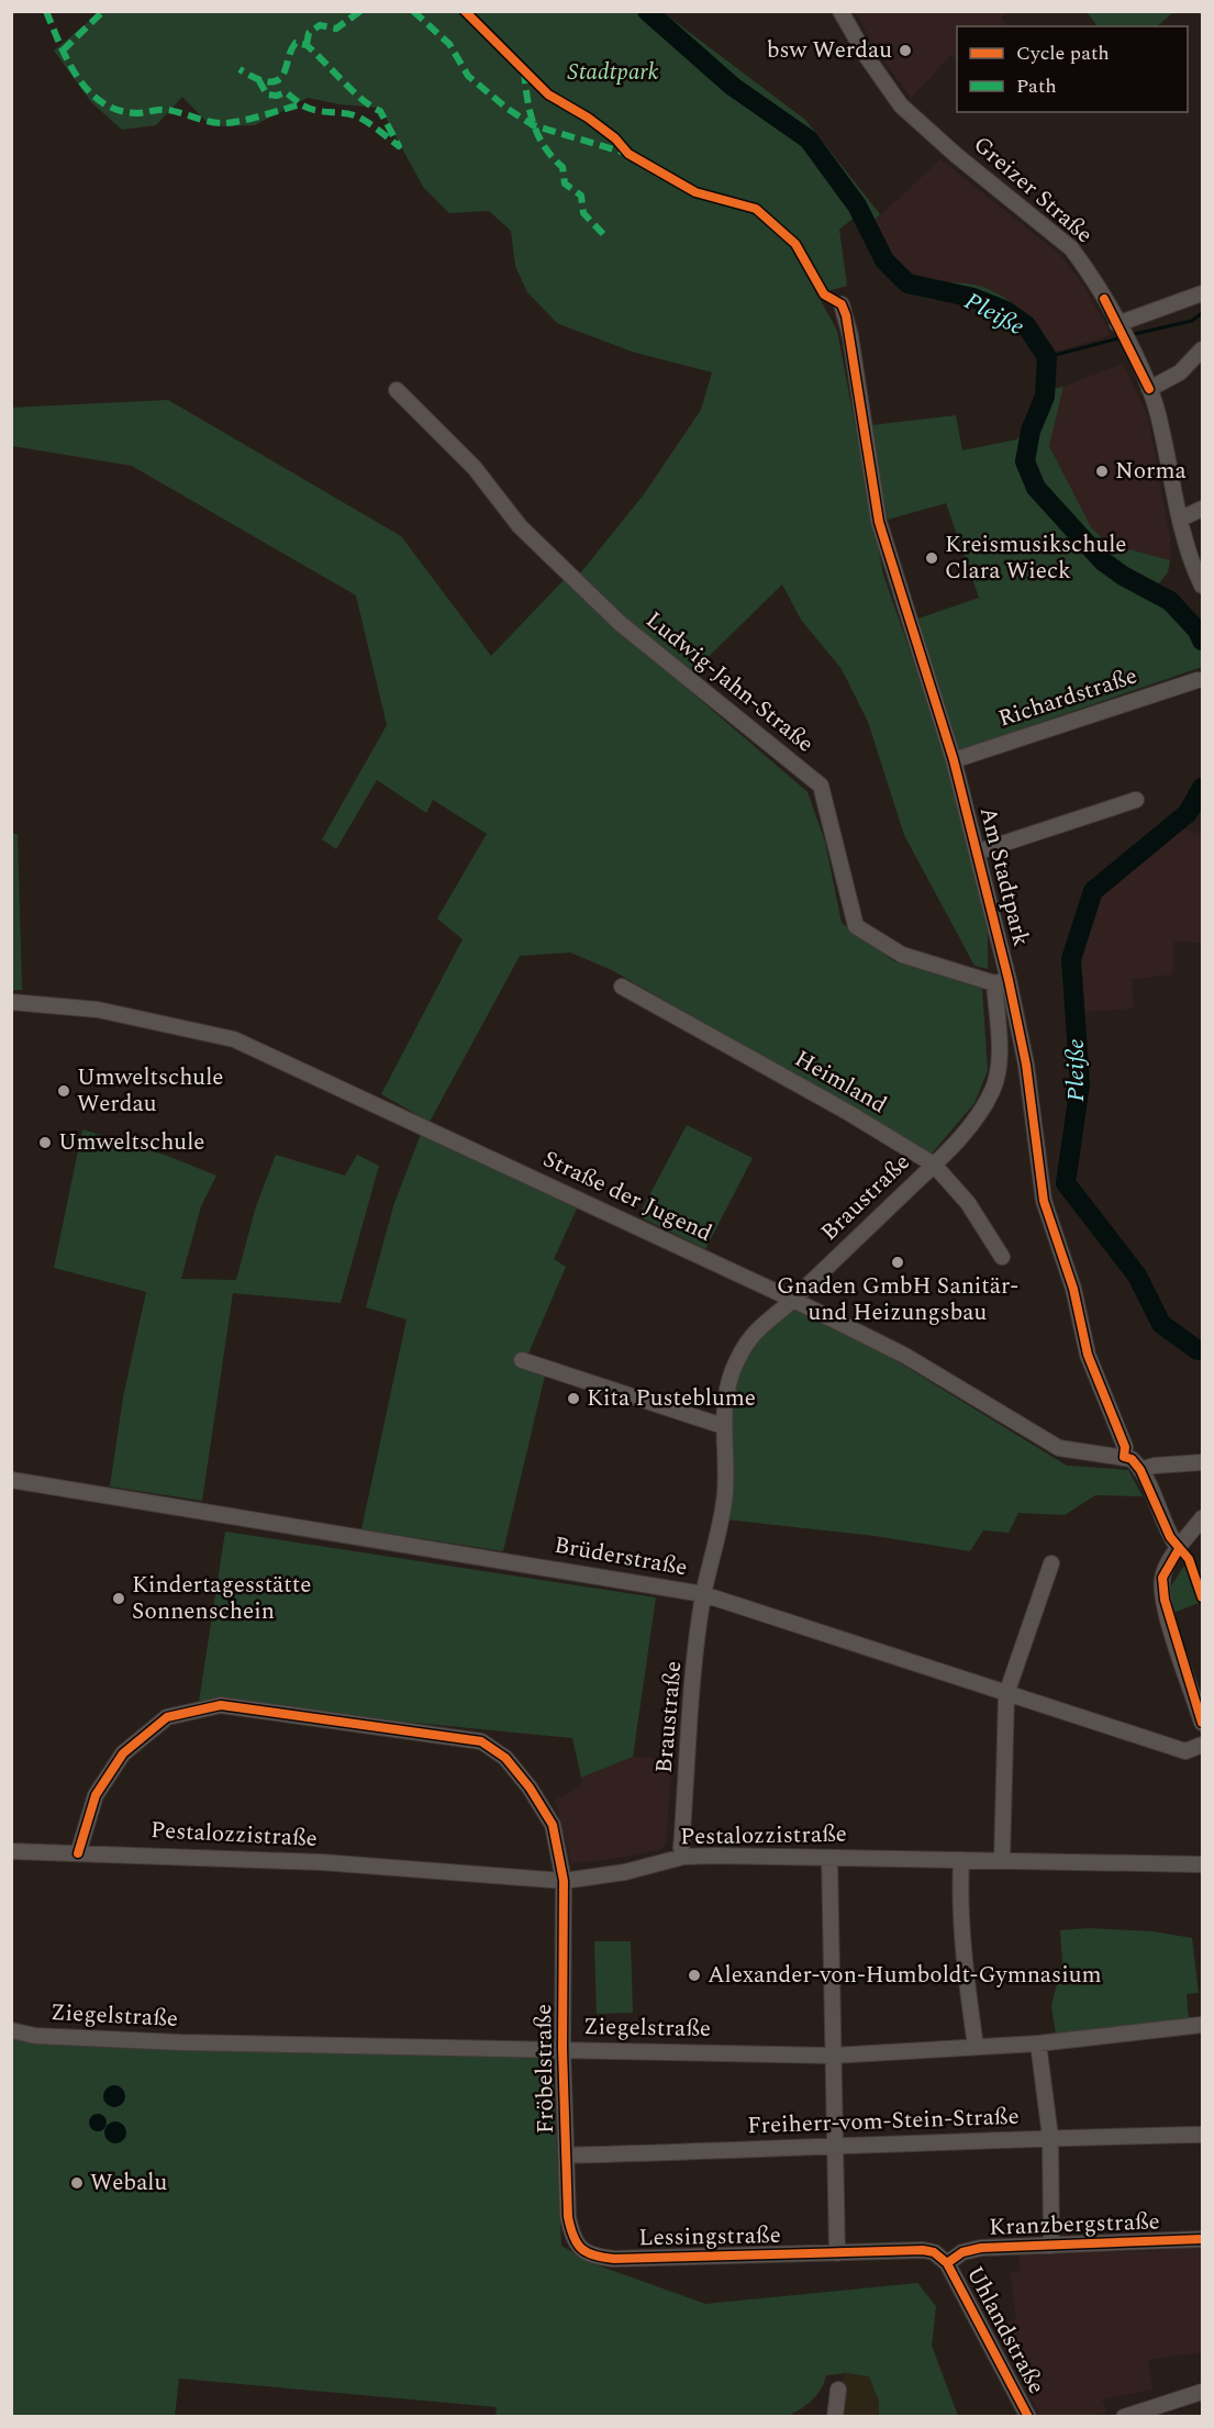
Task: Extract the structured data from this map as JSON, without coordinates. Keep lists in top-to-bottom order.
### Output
{
  "streets": {
    "street": [
      "Greizer Straße",
      "Ludwig-Jahn-Straße",
      "Richardstraße",
      "Am Stadtpark",
      "Heimland",
      "Straße der Jugend",
      "Braustraße",
      "Brüderstraße",
      "Pestalozzistraße",
      "Ziegelstraße",
      "Fröbelstraße",
      "Freiherr-vom-Stein-Straße",
      "Kranzbergstraße",
      "Lessingstraße",
      "Uhlandstraße"
    ]
  },
  "crossings": [
    ["Ludwig-Jahn-Straße", "Am Stadtpark"],
    ["Ludwig-Jahn-Straße", "Braustraße"],
    ["Richardstraße", "Am Stadtpark"],
    ["Am Stadtpark", "Straße der Jugend"],
    ["Am Stadtpark", "Braustraße"],
    ["Heimland", "Braustraße"],
    ["Straße der Jugend", "Braustraße"],
    ["Braustraße", "Brüderstraße"],
    ["Braustraße", "Pestalozzistraße"],
    ["Pestalozzistraße", "Fröbelstraße"],
    ["Ziegelstraße", "Fröbelstraße"],
    ["Fröbelstraße", "Freiherr-vom-Stein-Straße"],
    ["Fröbelstraße", "Lessingstraße"],
    ["Kranzbergstraße", "Uhlandstraße"]
  ],
  "water": ["Pleiße"],
  "parks": ["Stadtpark"],
  "places": [
    "bsw Werdau",
    "Norma",
    "Kreismusikschule Clara Wieck",
    "Umweltschule Werdau",
    "Umweltschule",
    "Gnaden GmbH Sanitär- und Heizungsbau",
    "Kita Pusteblume",
    "Kindertagesstätte Sonnenschein",
    "Alexander-von-Humboldt-Gymnasium",
    "Webalu"
  ],
  "legend": ["Cycle path", "Path"]
}
